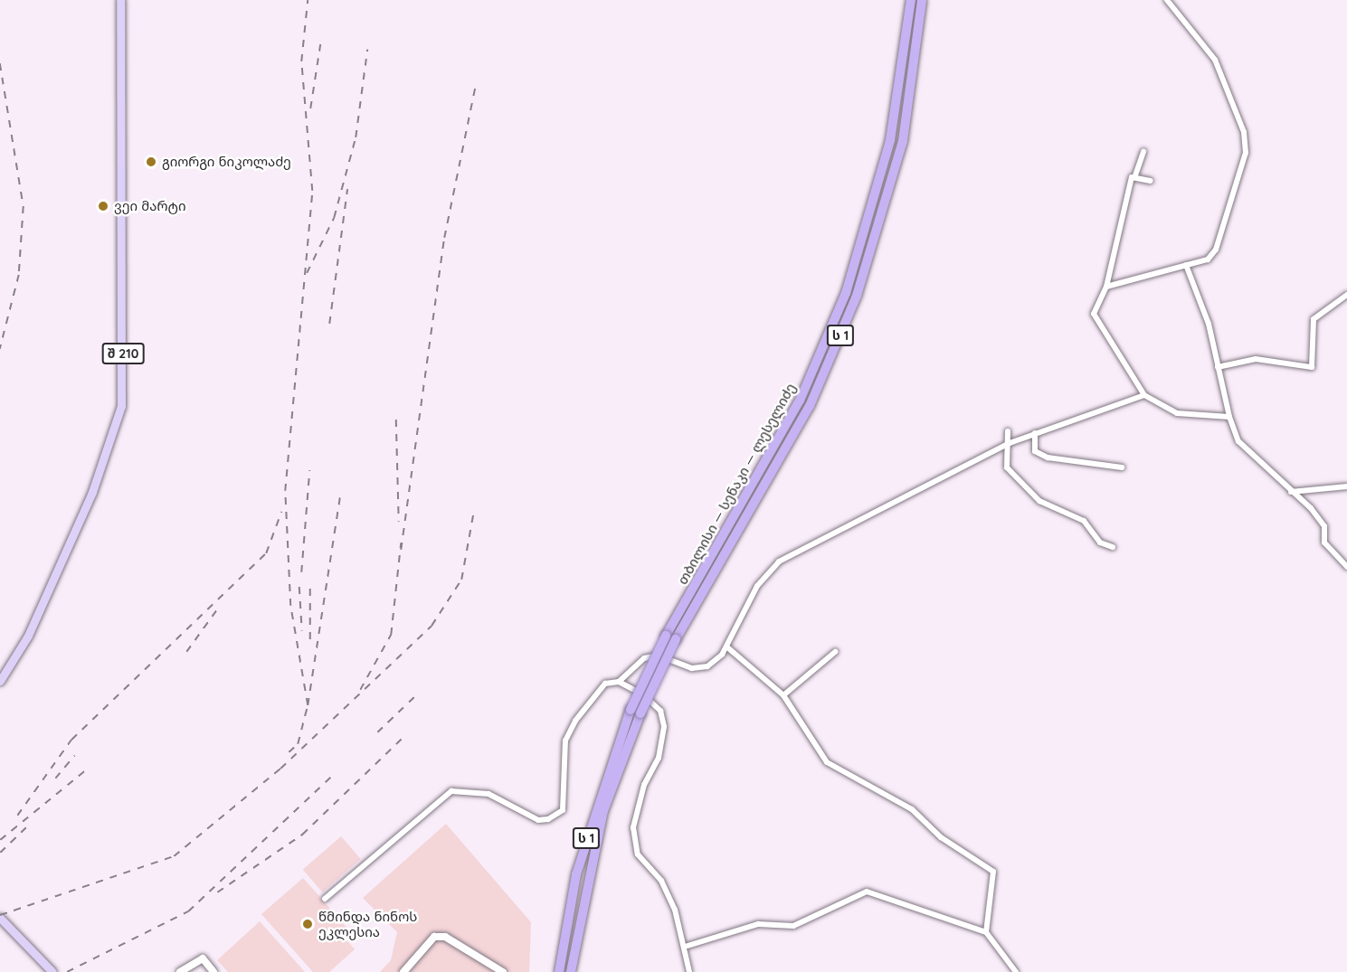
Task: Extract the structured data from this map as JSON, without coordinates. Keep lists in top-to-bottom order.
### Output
{
  "streets": {
    "highway": ["ს 1", "თბილისი — სენაკი — ლესელიძე"],
    "main road": ["შ 210"]
  },
  "places": ["გიორგი ნიკოლაძე", "ვეი მარტი", "წმინდა ნინოს ეკლესია"]
}
